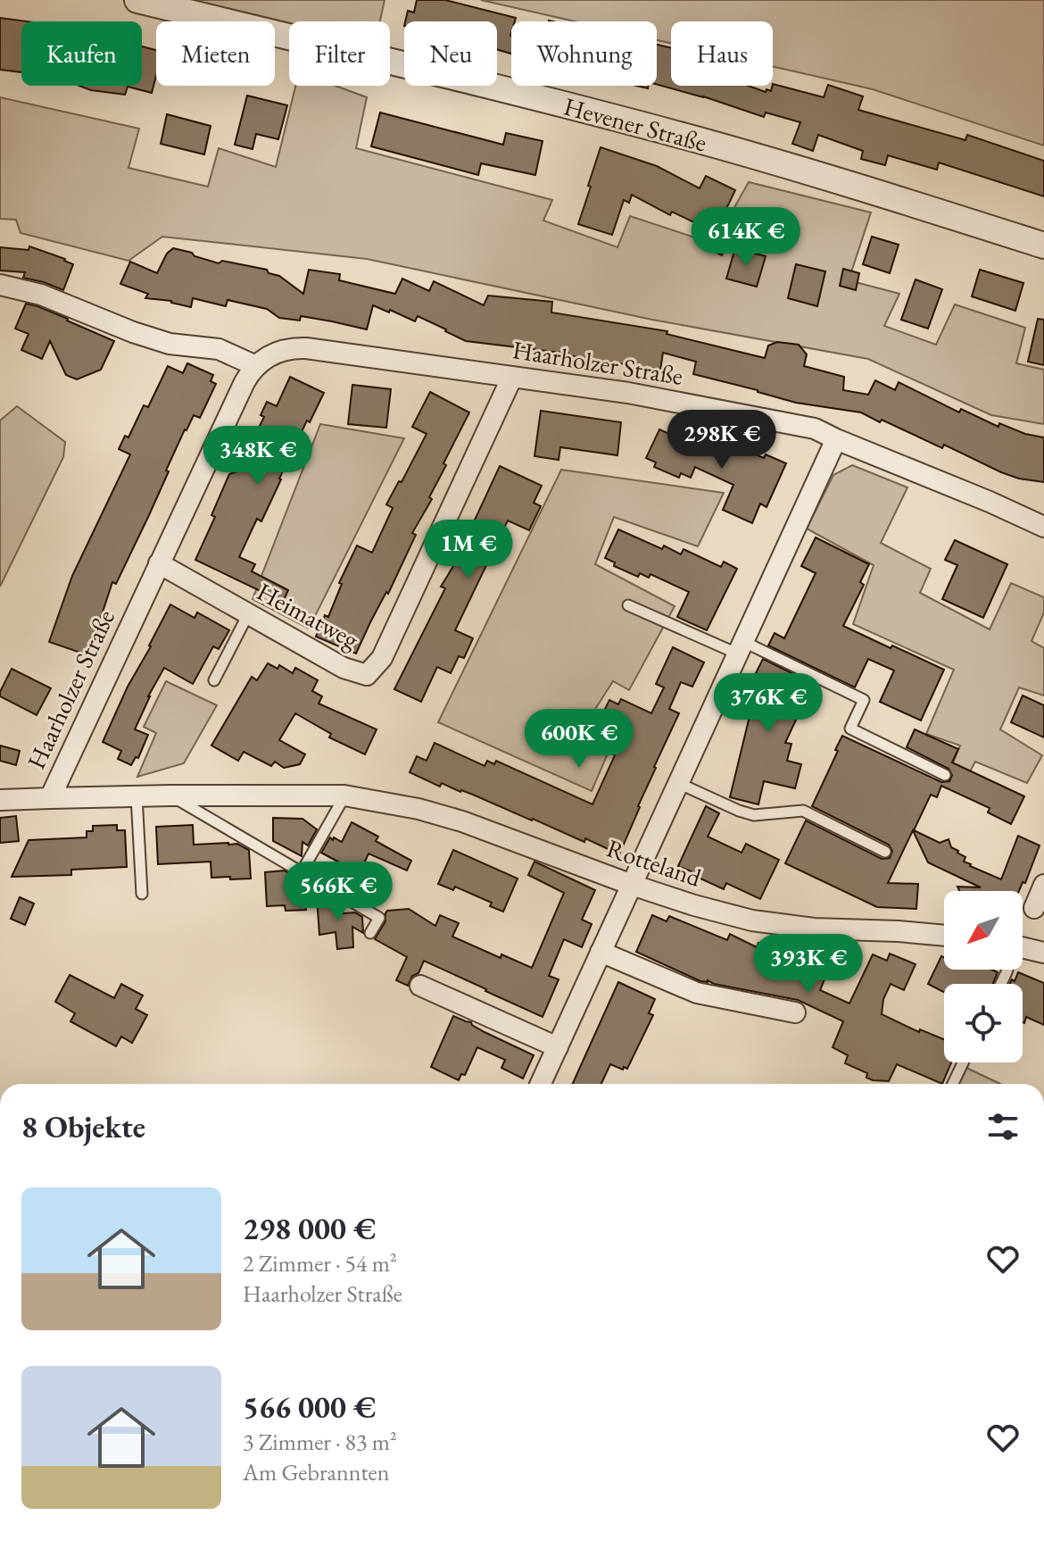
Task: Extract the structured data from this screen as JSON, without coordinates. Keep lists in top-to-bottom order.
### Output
{
  "streets": {
    "street": [
      "Hevener Straße",
      "Haarholzer Straße",
      "Heimatweg",
      "Rotteland"
    ]
  },
  "crossings": [
    ["Haarholzer Straße", "Heimatweg"],
    ["Haarholzer Straße", "Rotteland"]
  ],
  "north": "bottom left",
  "page": {
    "chip": [
      "Kaufen",
      "Mieten",
      "Filter",
      "Neu",
      "Wohnung",
      "Haus"
    ],
    "price": [
      "614K €",
      "298K €",
      "348K €",
      "1M €",
      "376K €",
      "600K €",
      "566K €",
      "393K €"
    ],
    "heading": "8 Objekte",
    "list": [
      {
        "name": "298 000 €",
        "note": "2 Zimmer · 54 m² · Haarholzer Straße"
      },
      {
        "name": "566 000 €",
        "note": "3 Zimmer · 83 m² · Am Gebrannten"
      }
    ]
  }
}
